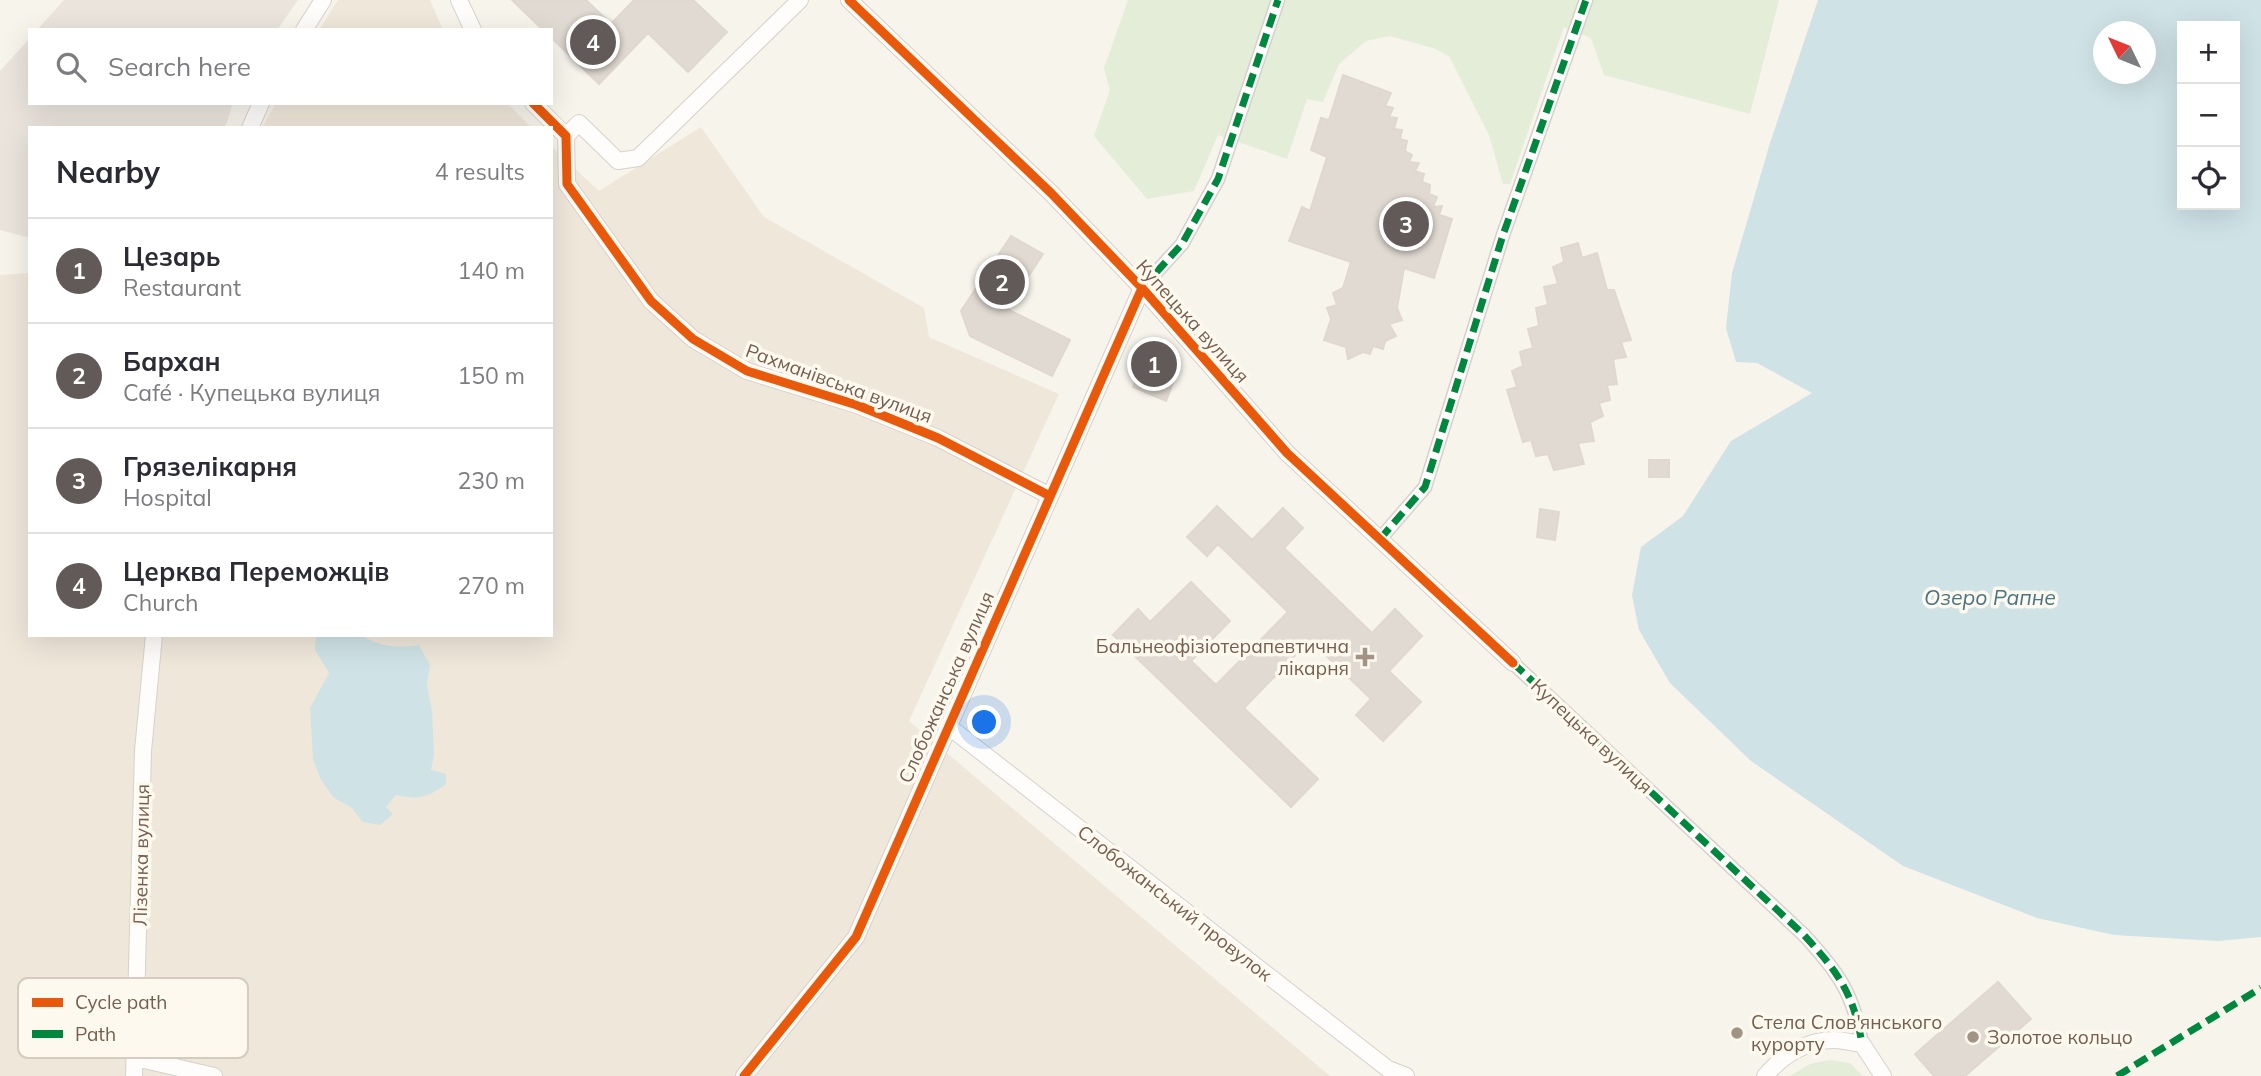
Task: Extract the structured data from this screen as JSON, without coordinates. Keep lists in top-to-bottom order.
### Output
{
  "streets": {
    "street": [
      "Купецька вулиця",
      "Рахманівська вулиця",
      "Слобожанська вулиця",
      "Лізенка вулиця",
      "Слобожанський провулок"
    ]
  },
  "crossings": [
    ["Купецька вулиця", "Слобожанська вулиця"],
    ["Рахманівська вулиця", "Слобожанська вулиця"],
    ["Слобожанська вулиця", "Слобожанський провулок"]
  ],
  "water": ["Озеро Рапне"],
  "places": {
    "health": ["Бальнеофізіотерапевтична лікарня"],
    "other": ["Стела Слов'янського курорту", "Золотое кольцо"]
  },
  "legend": ["Cycle path", "Path"],
  "north": "top left",
  "page": {
    "pins": [
      "4",
      "3",
      "2",
      "1"
    ],
    "map_buttons": ["+", "−"],
    "search": "Search here",
    "heading": ["Nearby", "4 results"],
    "list": [
      {
        "mark": "1",
        "name": "Цезарь",
        "note": "Restaurant",
        "value": "140 m"
      },
      {
        "mark": "2",
        "name": "Бархан",
        "note": "Café · Купецька вулиця",
        "value": "150 m"
      },
      {
        "mark": "3",
        "name": "Грязелікарня",
        "note": "Hospital",
        "value": "230 m"
      },
      {
        "mark": "4",
        "name": "Церква Переможців",
        "note": "Church",
        "value": "270 m"
      }
    ]
  }
}
